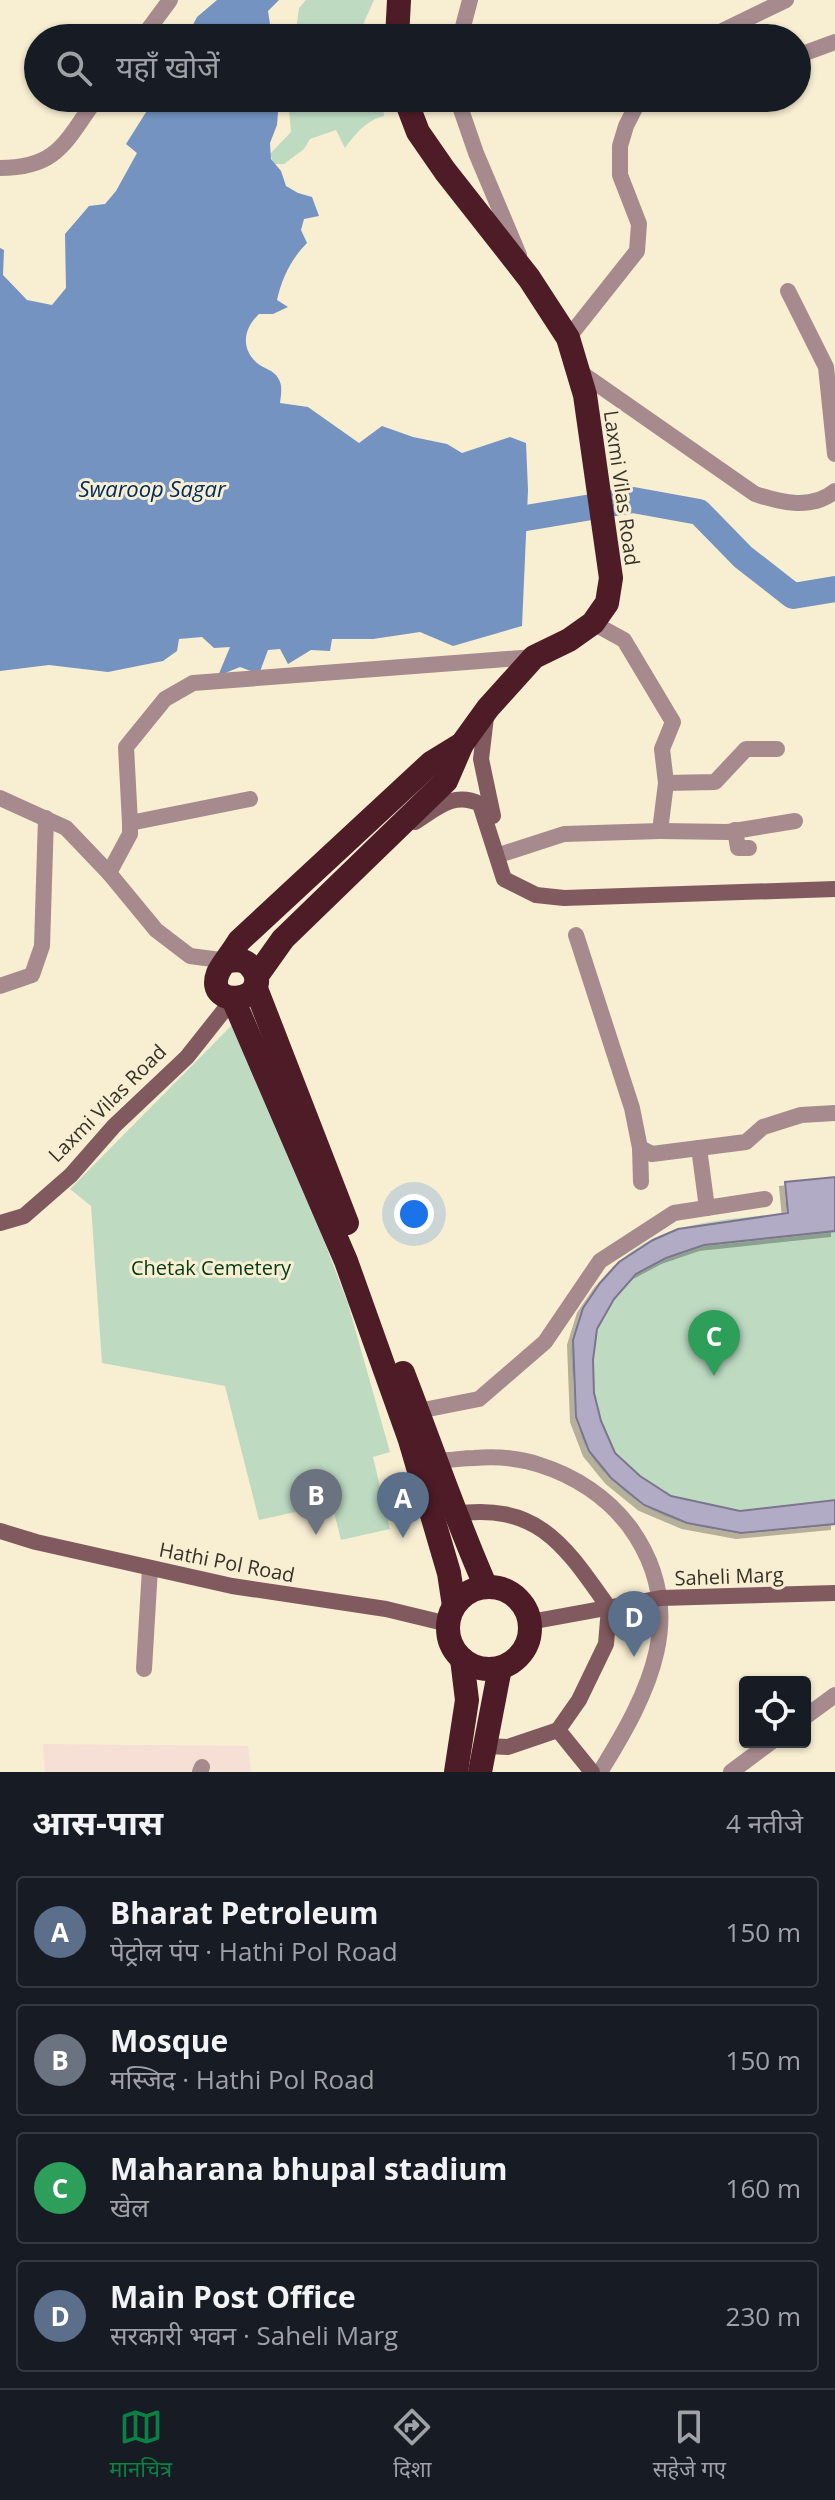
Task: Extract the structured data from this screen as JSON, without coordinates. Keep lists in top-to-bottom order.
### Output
{
  "streets": {
    "highway": ["Laxmi Vilas Road"],
    "street": ["Hathi Pol Road", "Saheli Marg"]
  },
  "crossings": [
    ["Hathi Pol Road", "Saheli Marg"]
  ],
  "water": ["Swaroop Sagar"],
  "parks": ["Chetak Cemetery"],
  "page": {
    "search": "यहाँ खोजें",
    "pins": [
      "C",
      "B",
      "A",
      "D"
    ],
    "heading": ["आस-पास", "4 नतीजे"],
    "list": [
      {
        "mark": "A",
        "name": "Bharat Petroleum",
        "note": "पेट्रोल पंप · Hathi Pol Road",
        "value": "150 m"
      },
      {
        "mark": "B",
        "name": "Mosque",
        "note": "मस्जिद · Hathi Pol Road",
        "value": "150 m"
      },
      {
        "mark": "C",
        "name": "Maharana bhupal stadium",
        "note": "खेल",
        "value": "160 m"
      },
      {
        "mark": "D",
        "name": "Main Post Office",
        "note": "सरकारी भवन · Saheli Marg",
        "value": "230 m"
      }
    ],
    "nav": ["मानचित्र", "दिशा", "सहेजे गए"]
  }
}
